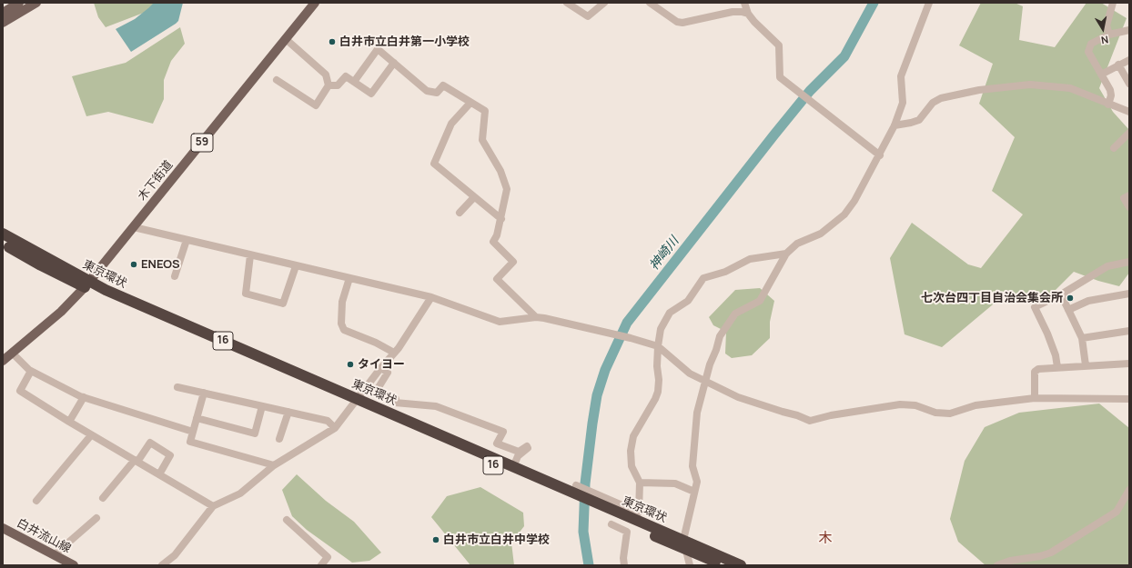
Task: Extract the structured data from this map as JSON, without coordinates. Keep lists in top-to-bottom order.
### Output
{
  "streets": {
    "highway": ["東京環状", "16"],
    "main road": ["59", "木下街道", "白井流山線"]
  },
  "crossings": [
    ["木下街道", "東京環状"]
  ],
  "districts": ["木"],
  "water": ["神崎川"],
  "places": [
    "白井市立白井第一小学校",
    "ENEOS",
    "七次台四丁目自治会集会所",
    "タイヨー",
    "白井市立白井中学校"
  ],
  "north": "bottom"
}
